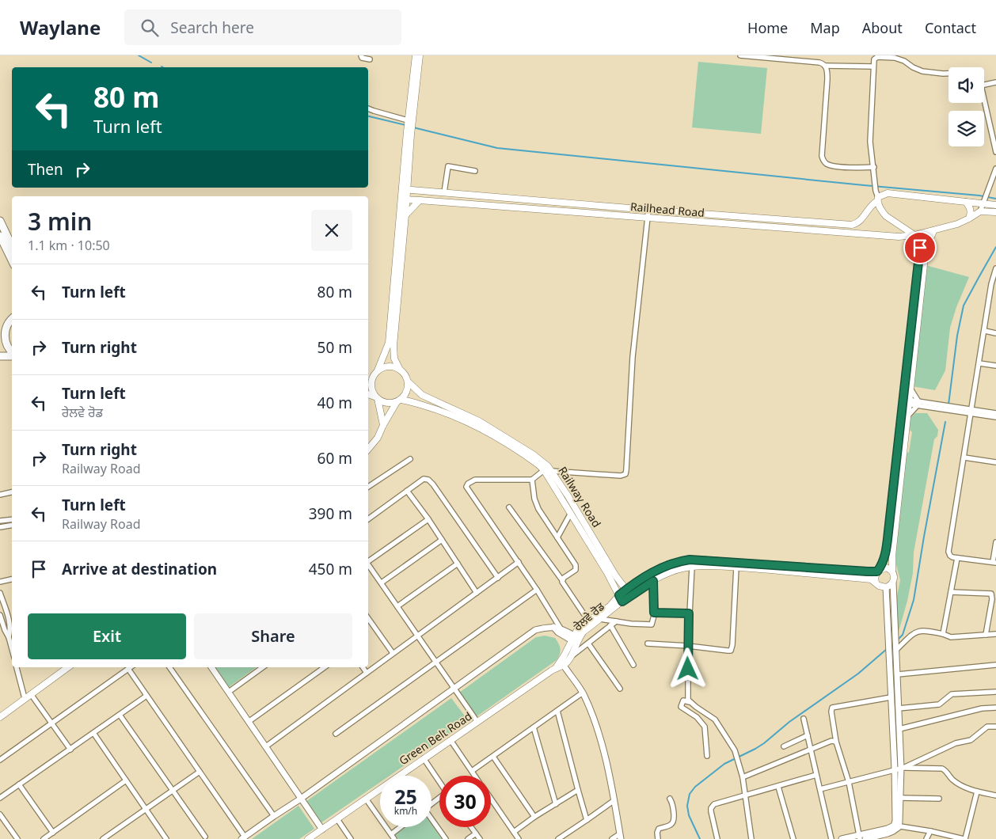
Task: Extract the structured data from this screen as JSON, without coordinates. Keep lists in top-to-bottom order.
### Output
{
  "streets": {
    "main road": [
      "Railhead Road",
      "Railway Road",
      "ਰੇਲਵੇ ਰੋਡ",
      "Green Belt Road"
    ]
  },
  "crossings": [
    ["Railway Road", "ਰੇਲਵੇ ਰੋਡ"],
    ["ਰੇਲਵੇ ਰੋਡ", "Green Belt Road"]
  ],
  "page": {
    "header": "Waylane",
    "search": "Search here",
    "nav": [
      "Home",
      "Map",
      "About",
      "Contact"
    ],
    "turn": ["80 m", "Turn left"],
    "then": "Then",
    "heading": ["3 min", "1.1 km · 10:50"],
    "list": [
      {
        "name": "Turn left",
        "value": "80 m"
      },
      {
        "name": "Turn right",
        "value": "50 m"
      },
      {
        "name": "Turn left",
        "note": "ਰੇਲਵੇ ਰੋਡ",
        "value": "40 m"
      },
      {
        "name": "Turn right",
        "note": "Railway Road",
        "value": "60 m"
      },
      {
        "name": "Turn left",
        "note": "Railway Road",
        "value": "390 m"
      },
      {
        "name": "Arrive at destination",
        "value": "450 m"
      }
    ],
    "buttons": ["Exit", "Share"],
    "speed": "25 km/h",
    "limit": "30"
  }
}
